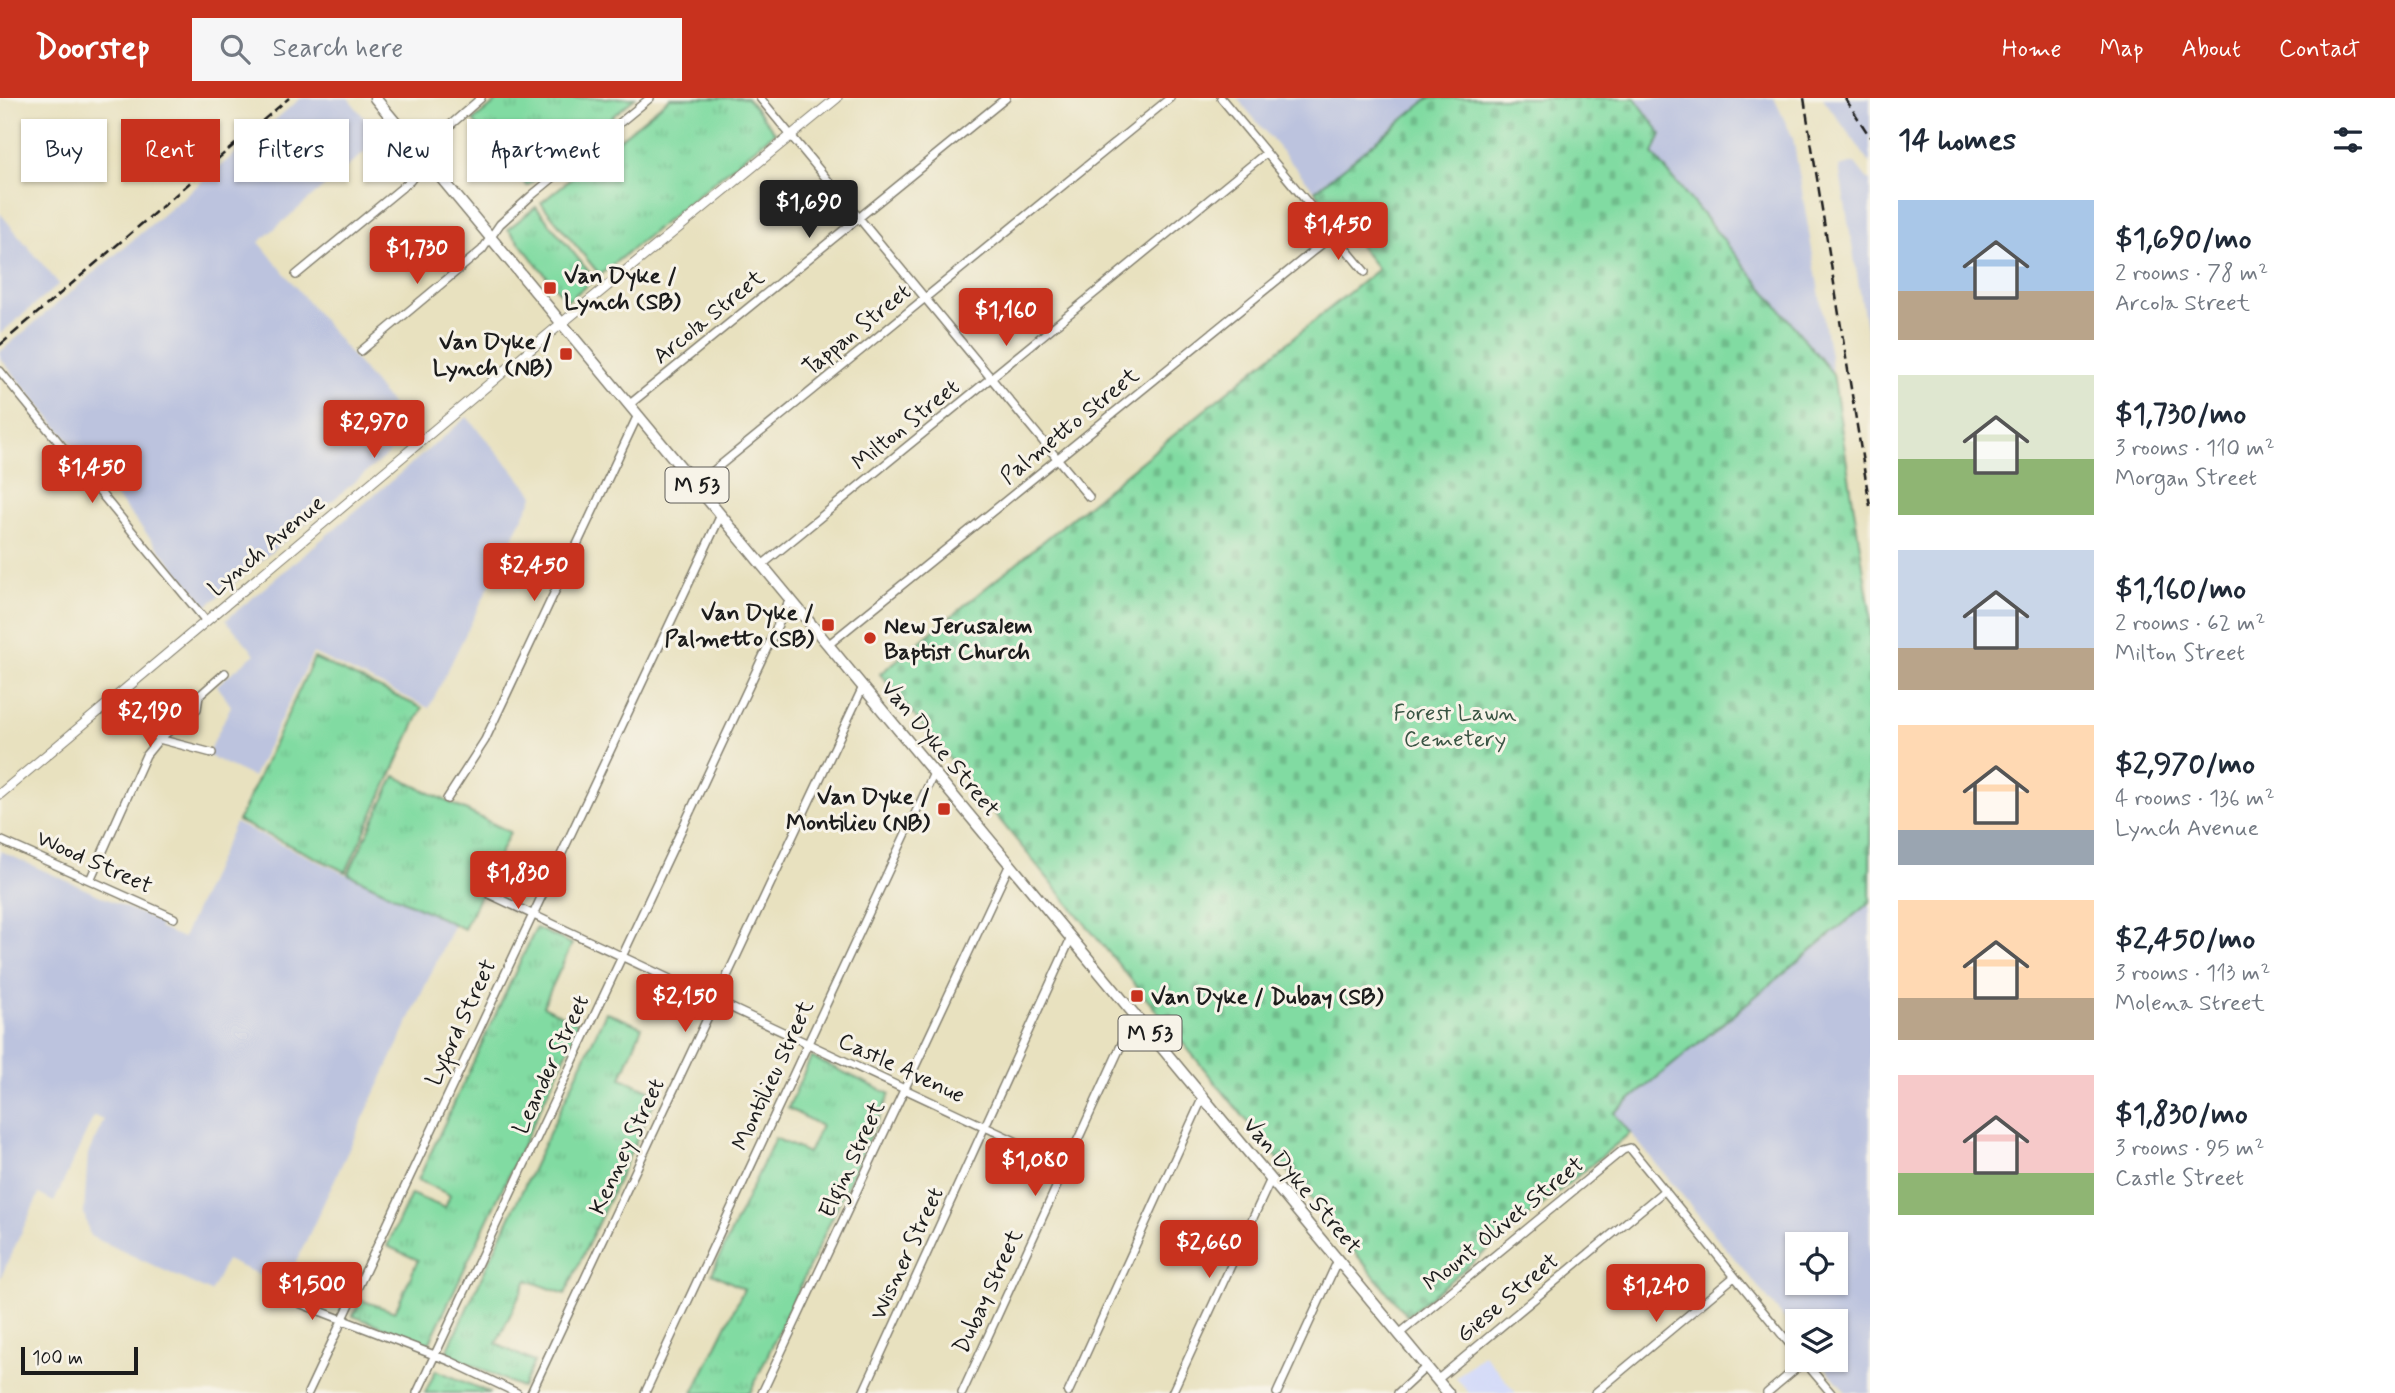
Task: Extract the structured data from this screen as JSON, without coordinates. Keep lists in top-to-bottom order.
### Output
{
  "streets": {
    "main road": ["M 53", "Van Dyke Street"],
    "street": [
      "Arcola Street",
      "Tappan Street",
      "Milton Street",
      "Palmetto Street",
      "Lynch Avenue",
      "Wood Street",
      "Lyford Street",
      "Leander Street",
      "Castle Avenue",
      "Montilieu Street",
      "Kenney Street",
      "Elgin Street",
      "Mount Olivet Street",
      "Wisner Street",
      "Dubay Street",
      "Giese Street"
    ]
  },
  "crossings": [
    ["Arcola Street", "Van Dyke Street"],
    ["Tappan Street", "Van Dyke Street"],
    ["Milton Street", "Van Dyke Street"],
    ["Palmetto Street", "Van Dyke Street"],
    ["Lynch Avenue", "Van Dyke Street"],
    ["Van Dyke Street", "Lyford Street"],
    ["Van Dyke Street", "Leander Street"],
    ["Van Dyke Street", "Montilieu Street"],
    ["Van Dyke Street", "Kenney Street"],
    ["Van Dyke Street", "Elgin Street"],
    ["Van Dyke Street", "Mount Olivet Street"],
    ["Van Dyke Street", "Wisner Street"],
    ["Van Dyke Street", "Dubay Street"],
    ["Van Dyke Street", "Giese Street"],
    ["Lyford Street", "Castle Avenue"],
    ["Leander Street", "Castle Avenue"],
    ["Castle Avenue", "Montilieu Street"],
    ["Castle Avenue", "Kenney Street"],
    ["Castle Avenue", "Elgin Street"],
    ["Castle Avenue", "Wisner Street"],
    ["Castle Avenue", "Dubay Street"],
    ["Mount Olivet Street", "Giese Street"]
  ],
  "parks": ["Forest Lawn Cemetery"],
  "places": {
    "transit": [
      "Van Dyke / Lynch (SB)",
      "Van Dyke / Lynch (NB)",
      "Van Dyke / Palmetto (SB)",
      "Van Dyke / Montilieu (NB)",
      "Van Dyke / Dubay (SB)"
    ],
    "other": ["New Jerusalem Baptist Church"]
  },
  "scale_bar": "100 m",
  "page": {
    "header": "Doorstep",
    "search": "Search here",
    "nav": [
      "Home",
      "Map",
      "About",
      "Contact"
    ],
    "heading": "14 homes",
    "chip": [
      "Buy",
      "Rent",
      "Filters",
      "New",
      "Apartment"
    ],
    "price": [
      "$1,690",
      "$1,450",
      "$1,730",
      "$1,160",
      "$2,970",
      "$1,450",
      "$2,450",
      "$2,190",
      "$1,830",
      "$2,150",
      "$1,080",
      "$2,660",
      "$1,500",
      "$1,240"
    ],
    "list": [
      {
        "name": "$1,690/mo",
        "note": "2 rooms · 78 m² · Arcola Street"
      },
      {
        "name": "$1,730/mo",
        "note": "3 rooms · 110 m² · Morgan Street"
      },
      {
        "name": "$1,160/mo",
        "note": "2 rooms · 62 m² · Milton Street"
      },
      {
        "name": "$2,970/mo",
        "note": "4 rooms · 136 m² · Lynch Avenue"
      },
      {
        "name": "$2,450/mo",
        "note": "3 rooms · 113 m² · Molena Street"
      },
      {
        "name": "$1,830/mo",
        "note": "3 rooms · 95 m² · Castle Street"
      }
    ],
    "scale": "100 m"
  }
}
